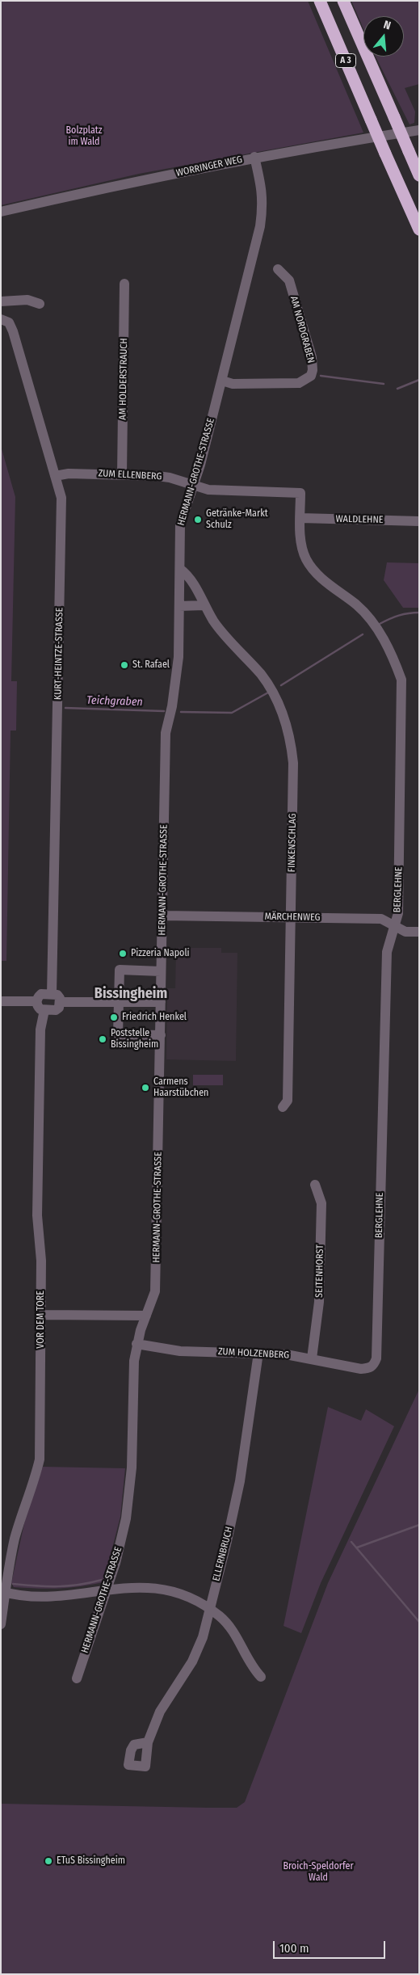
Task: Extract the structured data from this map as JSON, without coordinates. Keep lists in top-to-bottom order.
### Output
{
  "streets": {
    "highway": ["A 3"],
    "street": [
      "WORRINGER WEG",
      "AM NORDGRABEN",
      "AM HOLDERSTRAUCH",
      "HERMANN-GROTHE-STRASSE",
      "ZUM ELLENBERG",
      "WALDLEHNE",
      "KURT-HEINTZE-STRASSE",
      "FINKENSCHLAG",
      "BERGLEHNE",
      "MÄRCHENWEG",
      "SEITENHORST",
      "VOR DEM TORE",
      "ZUM HOLZENBERG",
      "ELLERNBRUCH"
    ]
  },
  "crossings": [
    ["WORRINGER WEG", "HERMANN-GROTHE-STRASSE"],
    ["AM NORDGRABEN", "HERMANN-GROTHE-STRASSE"],
    ["AM HOLDERSTRAUCH", "ZUM ELLENBERG"],
    ["HERMANN-GROTHE-STRASSE", "ZUM ELLENBERG"],
    ["HERMANN-GROTHE-STRASSE", "FINKENSCHLAG"],
    ["HERMANN-GROTHE-STRASSE", "MÄRCHENWEG"],
    ["HERMANN-GROTHE-STRASSE", "ZUM HOLZENBERG"],
    ["ZUM ELLENBERG", "KURT-HEINTZE-STRASSE"],
    ["ZUM ELLENBERG", "BERGLEHNE"],
    ["WALDLEHNE", "BERGLEHNE"],
    ["KURT-HEINTZE-STRASSE", "VOR DEM TORE"],
    ["FINKENSCHLAG", "MÄRCHENWEG"],
    ["BERGLEHNE", "MÄRCHENWEG"],
    ["BERGLEHNE", "ZUM HOLZENBERG"],
    ["SEITENHORST", "ZUM HOLZENBERG"],
    ["ZUM HOLZENBERG", "ELLERNBRUCH"]
  ],
  "districts": ["Bissingheim"],
  "water": ["Teichgraben"],
  "parks": ["Bolzplatz im Wald", "Broich-Speldorfer Wald"],
  "places": [
    "Getränke-Markt Schulz",
    "St. Rafael",
    "Pizzeria Napoli",
    "Friedrich Henkel",
    "Poststelle Bissingheim",
    "Carmens Haarstübchen",
    "ETuS Bissingheim"
  ],
  "scale_bar": "100 m",
  "north": "top"
}
